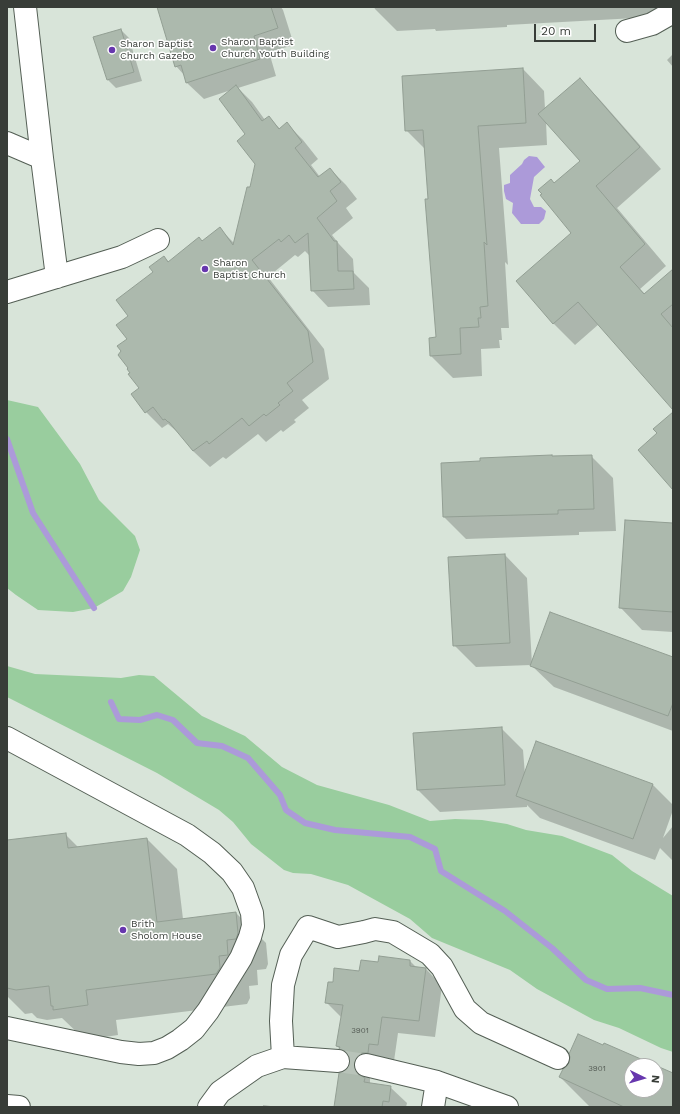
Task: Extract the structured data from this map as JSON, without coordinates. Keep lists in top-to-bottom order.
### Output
{
  "places": [
    "Sharon Baptist Church Youth Building",
    "Sharon Baptist Church Gazebo",
    "Sharon Baptist Church",
    "Brith Sholom House"
  ],
  "house_numbers": ["3901", "3901"],
  "scale_bar": "20 m",
  "north": "right"
}
